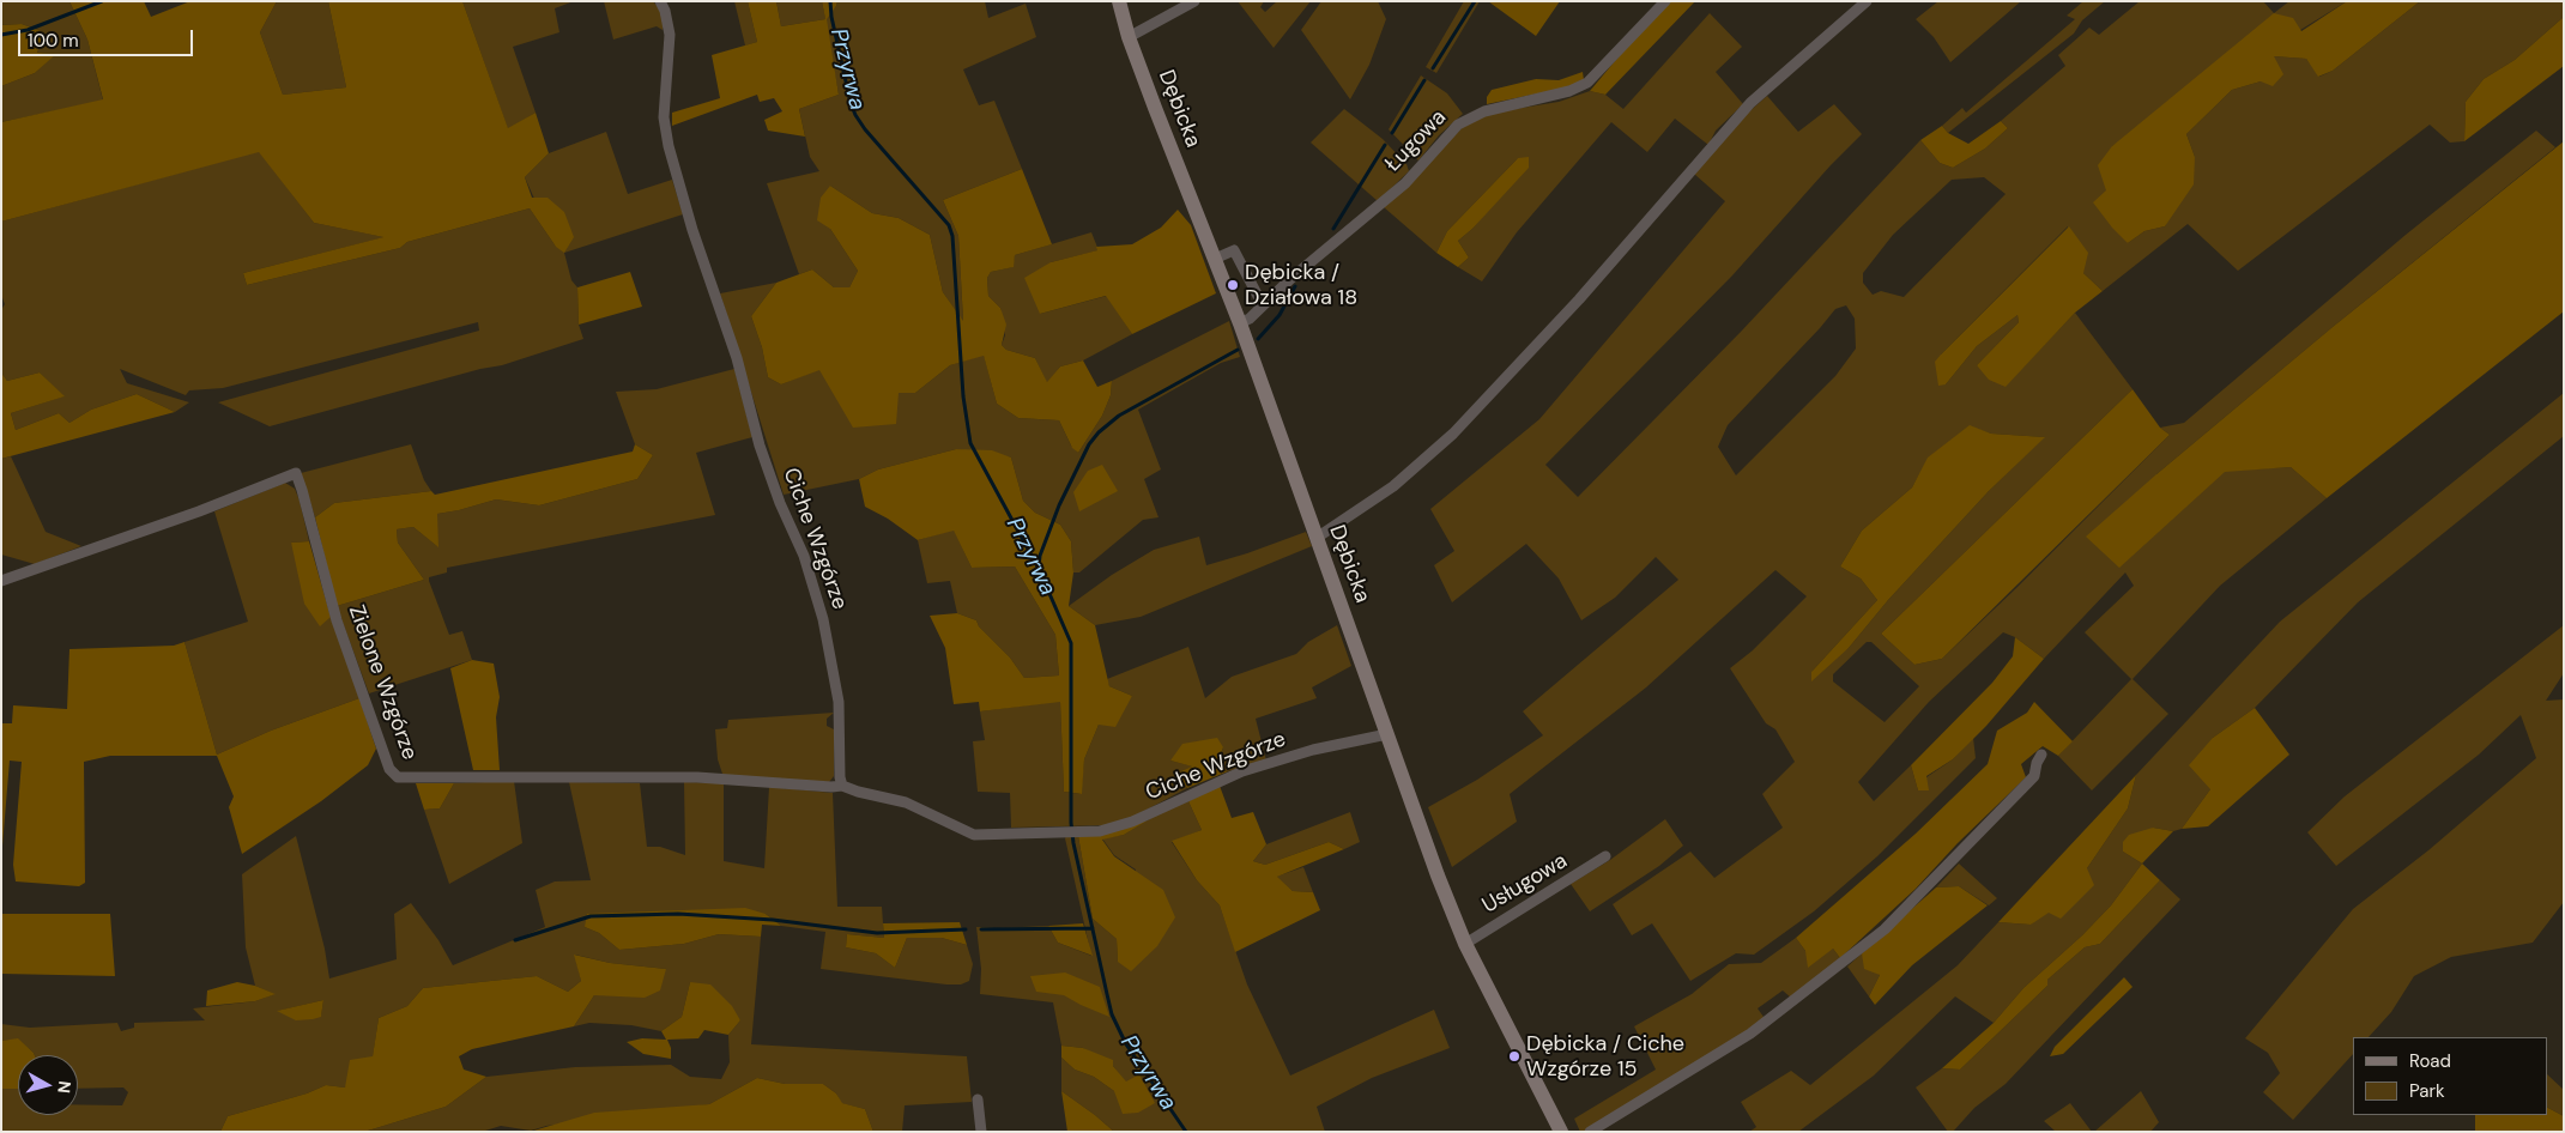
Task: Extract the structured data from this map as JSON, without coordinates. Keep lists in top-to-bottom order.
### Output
{
  "streets": {
    "street": [
      "Dębicka",
      "Ługowa",
      "Ciche Wzgórze",
      "Zielone Wzgórze",
      "Usługowa"
    ]
  },
  "crossings": [
    ["Dębicka", "Ługowa"],
    ["Dębicka", "Ciche Wzgórze"],
    ["Dębicka", "Usługowa"],
    ["Ciche Wzgórze", "Zielone Wzgórze"]
  ],
  "water": ["Przyrwa"],
  "places": ["Dębicka / Działowa 18", "Dębicka / Ciche Wzgórze 15"],
  "legend": ["Road", "Park"],
  "scale_bar": "100 m",
  "north": "right"
}
